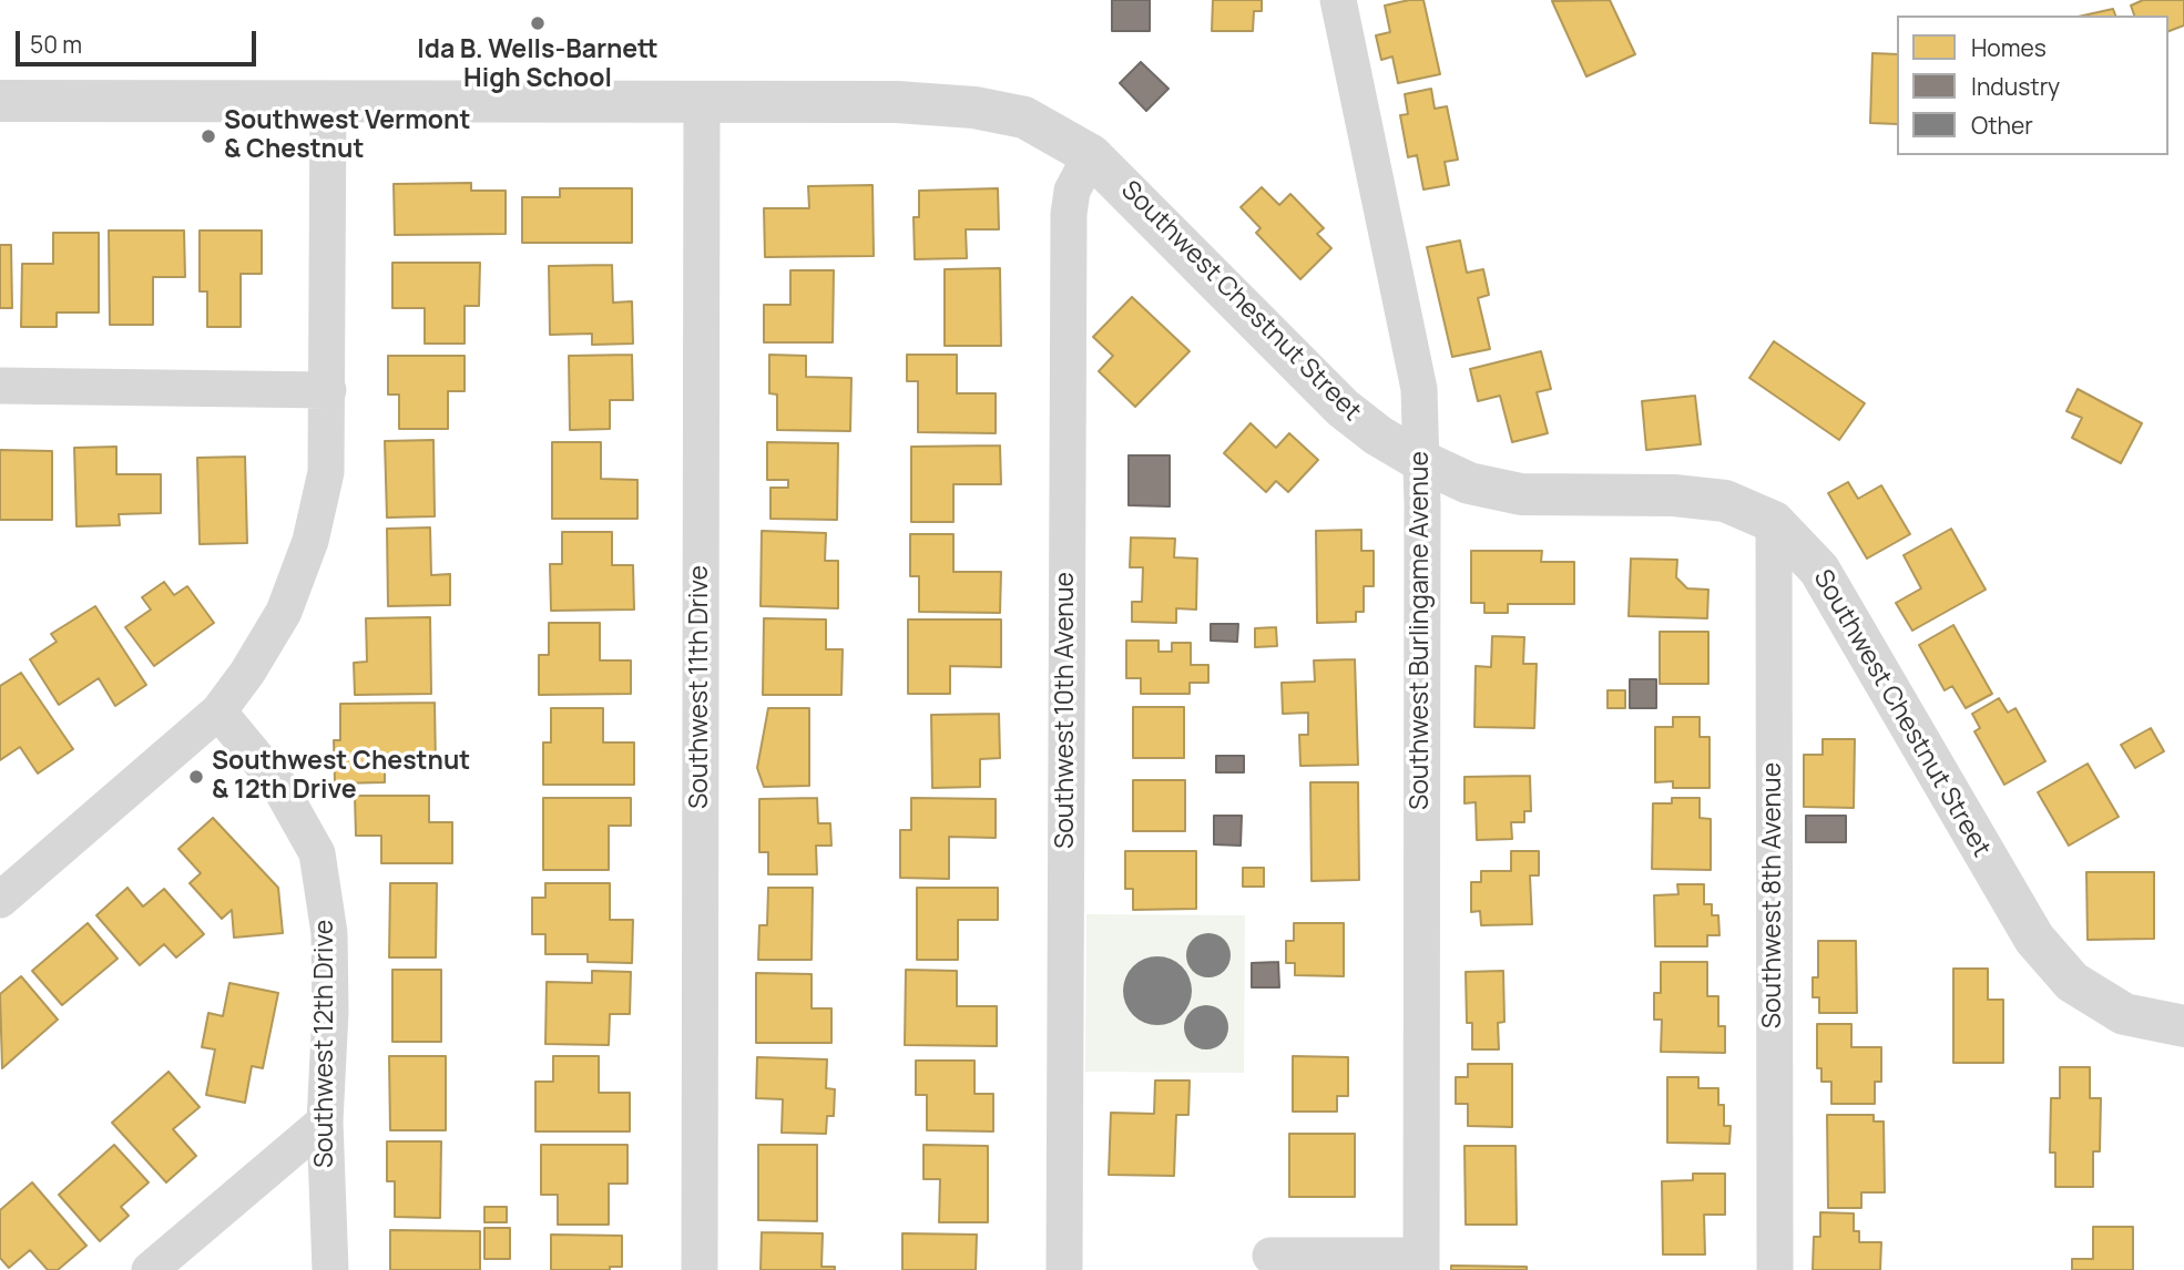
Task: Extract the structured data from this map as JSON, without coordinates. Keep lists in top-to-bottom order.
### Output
{
  "streets": {
    "street": [
      "Southwest Chestnut Street",
      "Southwest Burlingame Avenue",
      "Southwest 11th Drive",
      "Southwest 10th Avenue",
      "Southwest 8th Avenue",
      "Southwest 12th Drive"
    ]
  },
  "crossings": [
    ["Southwest Chestnut Street", "Southwest Burlingame Avenue"],
    ["Southwest Chestnut Street", "Southwest 11th Drive"],
    ["Southwest Chestnut Street", "Southwest 10th Avenue"],
    ["Southwest Chestnut Street", "Southwest 8th Avenue"]
  ],
  "places": ["Ida B. Wells-Barnett High School", "Southwest Vermont & Chestnut", "Southwest Chestnut & 12th Drive"],
  "legend": ["Homes", "Industry", "Other"],
  "scale_bar": "50 m"
}
